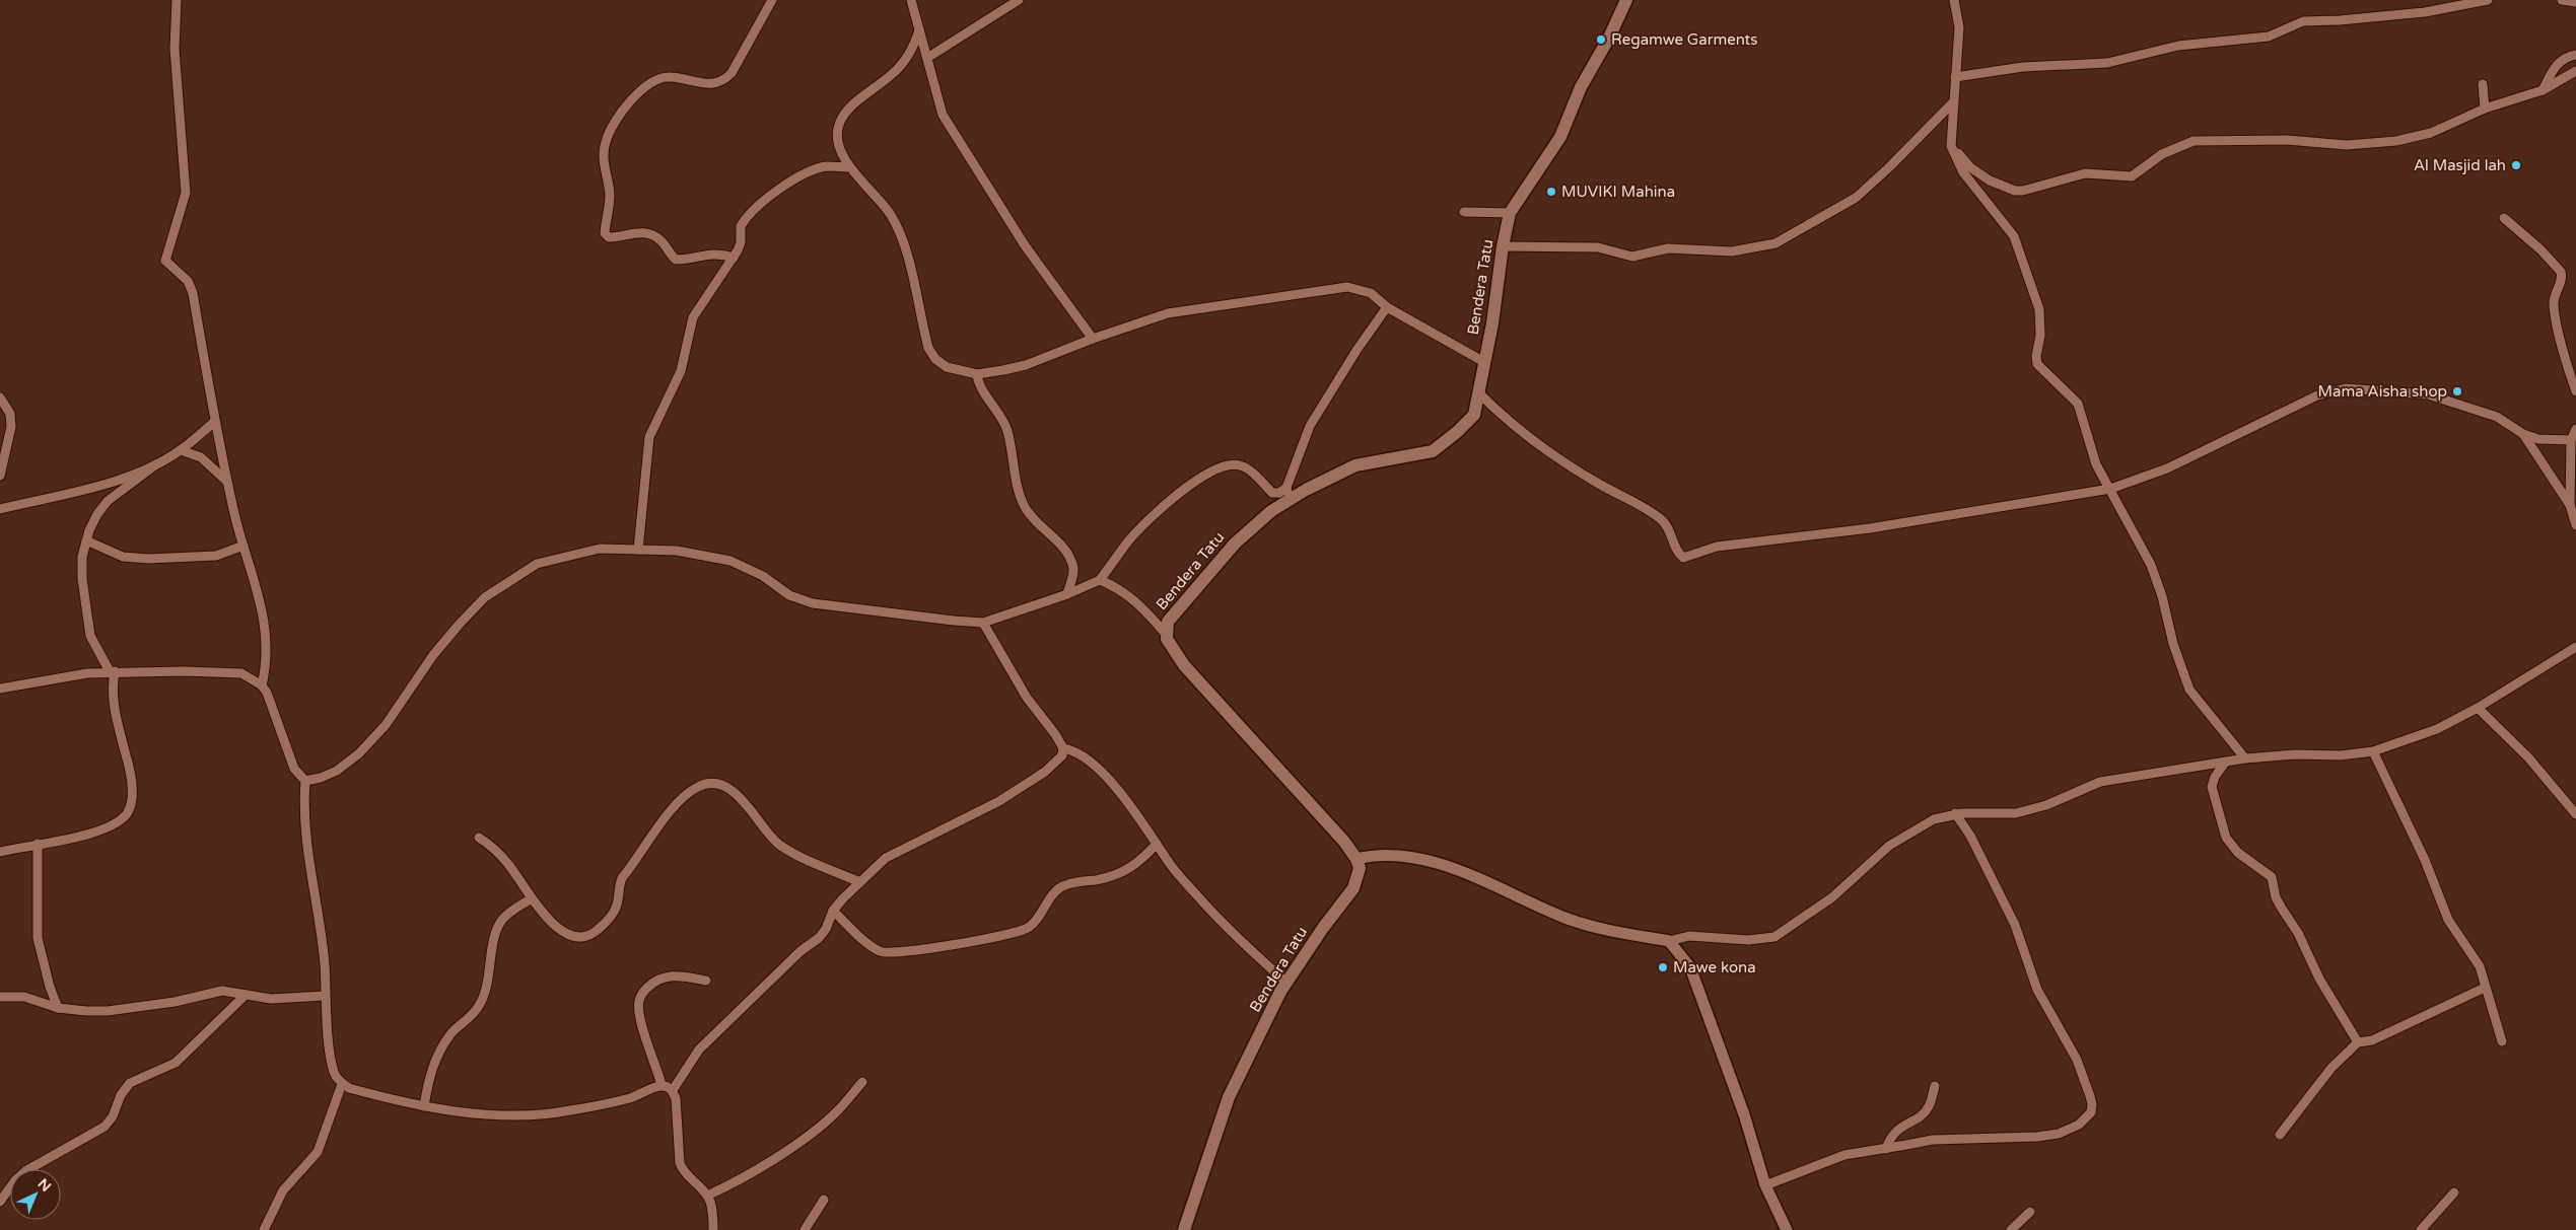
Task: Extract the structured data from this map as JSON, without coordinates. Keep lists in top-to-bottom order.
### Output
{
  "streets": {
    "main road": ["Bendera Tatu"]
  },
  "places": [
    "Regamwe Garments",
    "Al Masjid lah",
    "MUVIKI Mahina",
    "Mama Aisha shop",
    "Mawe kona"
  ],
  "north": "top right"
}
